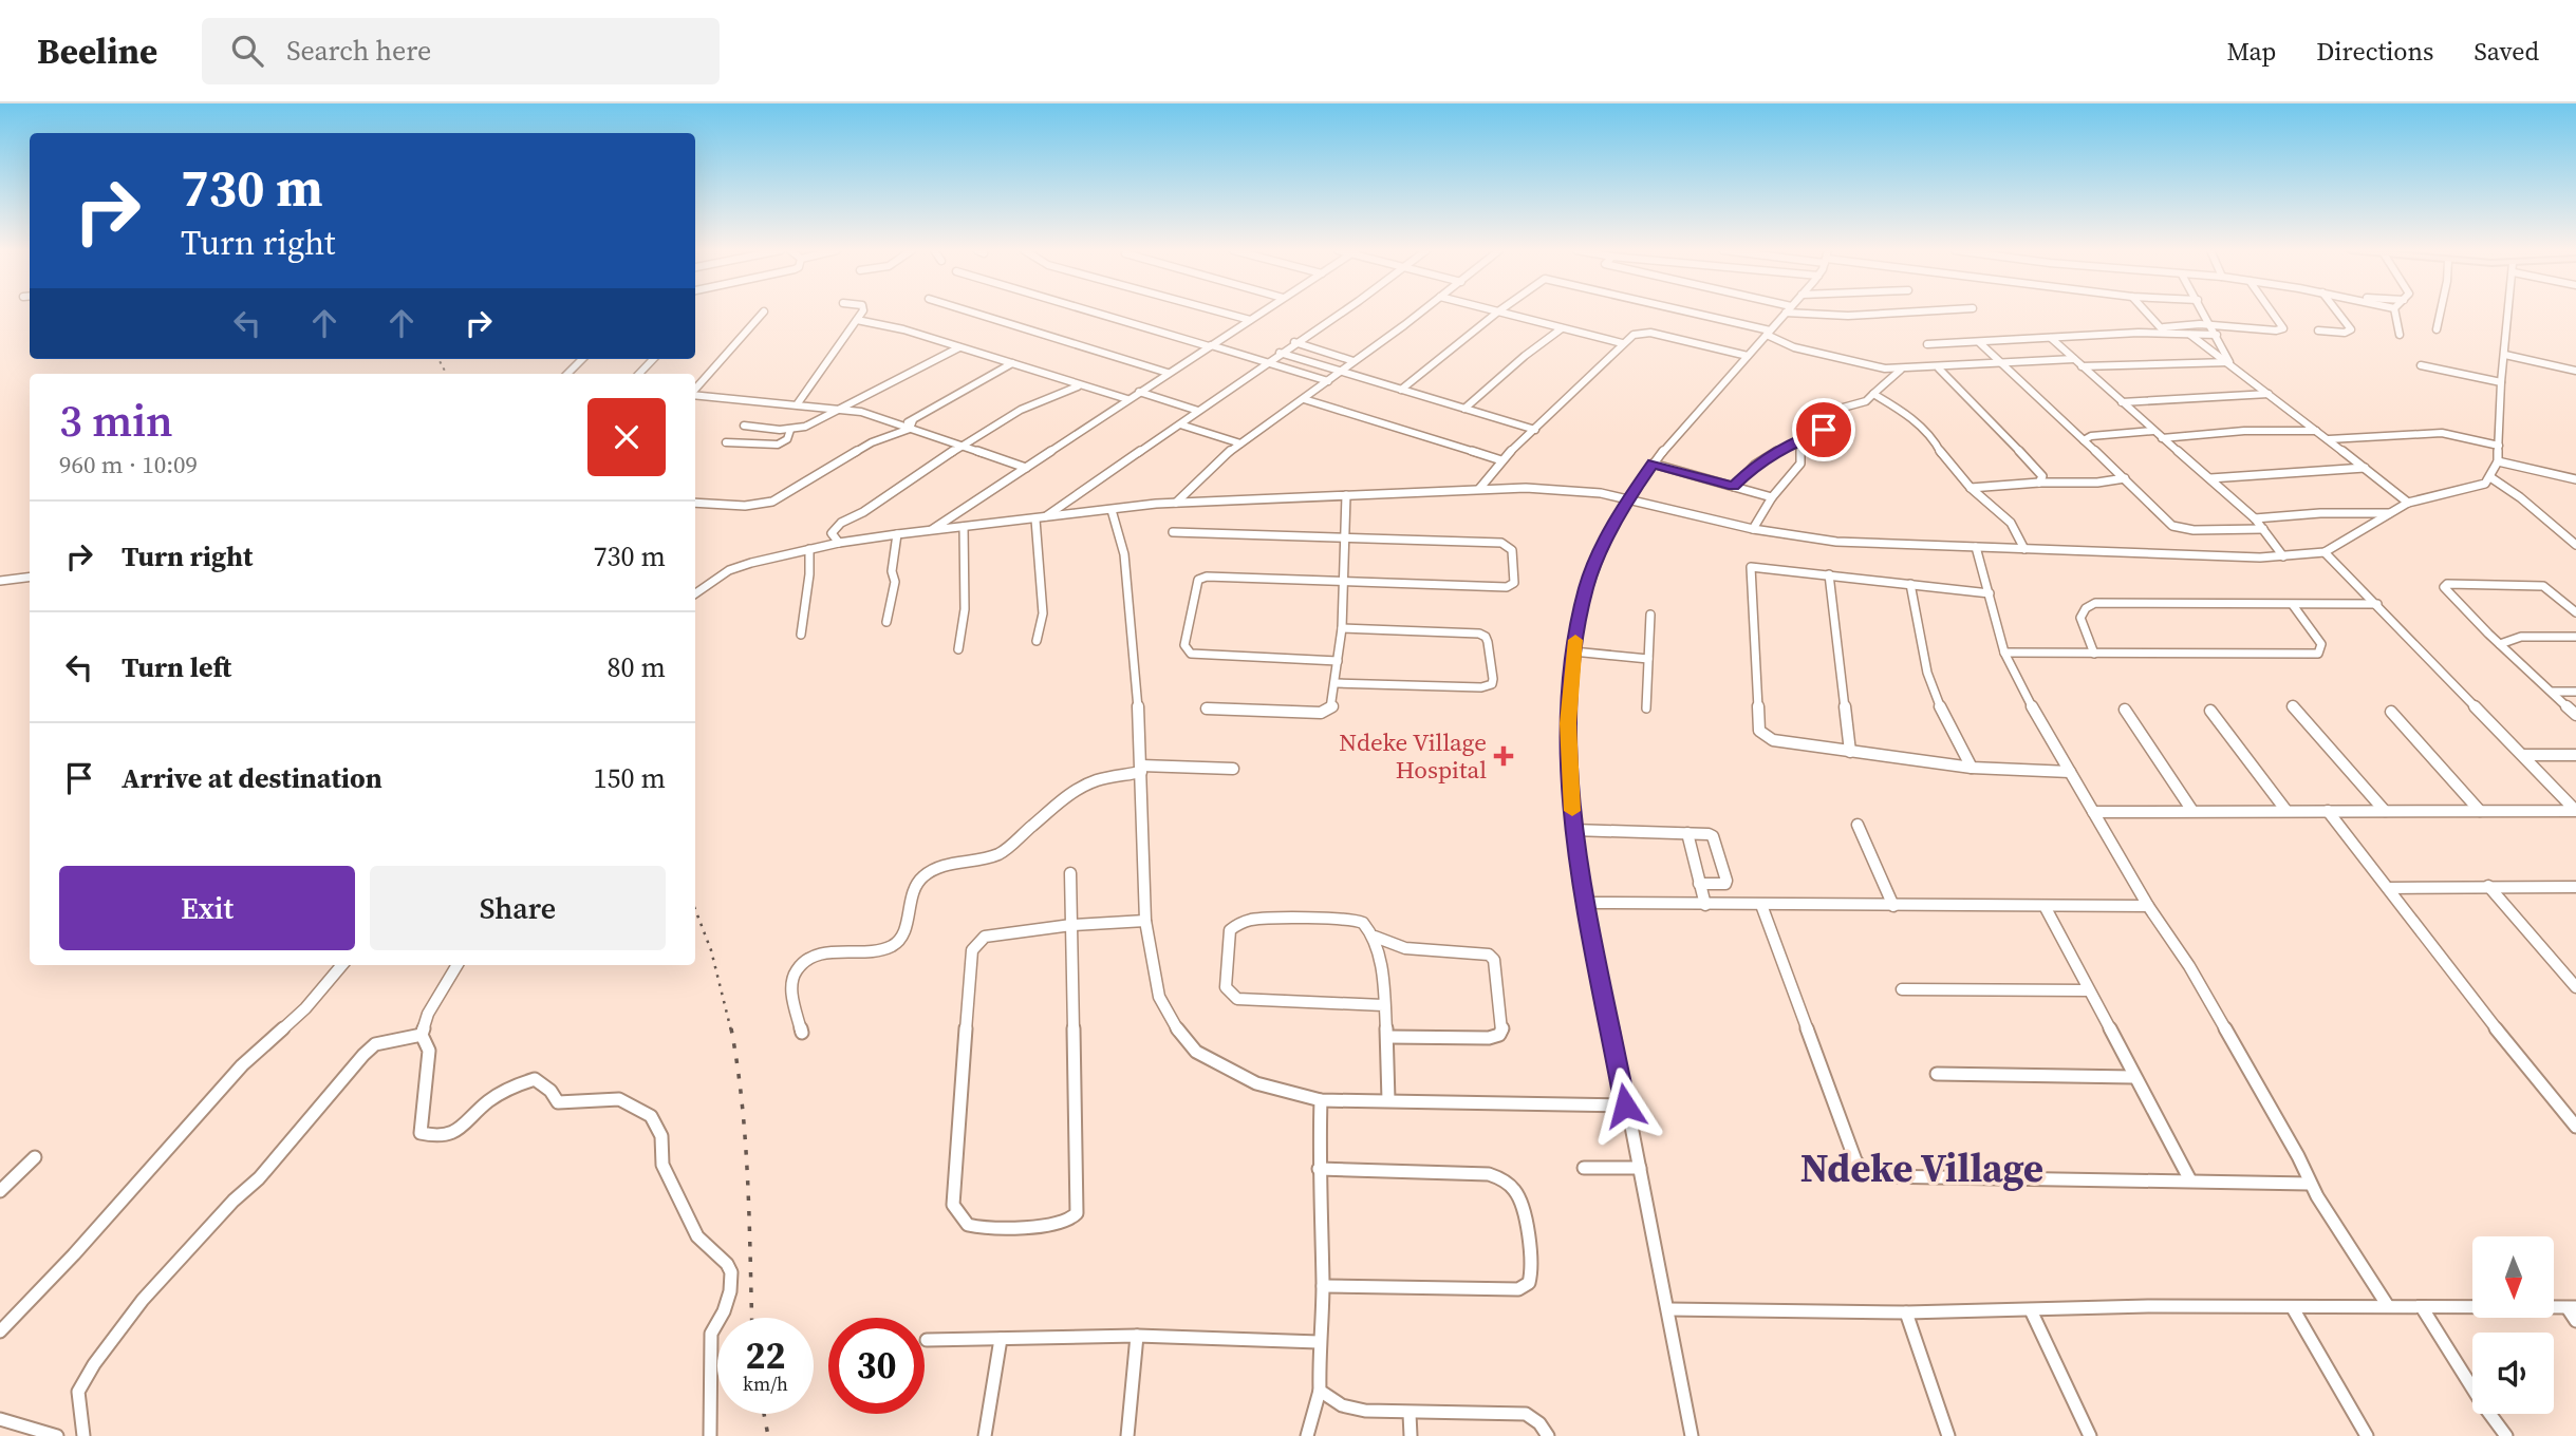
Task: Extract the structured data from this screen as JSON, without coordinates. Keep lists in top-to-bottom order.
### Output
{
  "districts": ["Ndeke Village"],
  "places": {
    "health": ["Ndeke Village Hospital"]
  },
  "north": "bottom",
  "page": {
    "header": "Beeline",
    "search": "Search here",
    "nav": ["Map", "Directions", "Saved"],
    "turn": ["730 m", "Turn right"],
    "heading": ["3 min", "960 m · 10:09"],
    "list": [
      {
        "name": "Turn right",
        "value": "730 m"
      },
      {
        "name": "Turn left",
        "value": "80 m"
      },
      {
        "name": "Arrive at destination",
        "value": "150 m"
      }
    ],
    "buttons": ["Exit", "Share"],
    "speed": "22 km/h",
    "limit": "30"
  }
}
